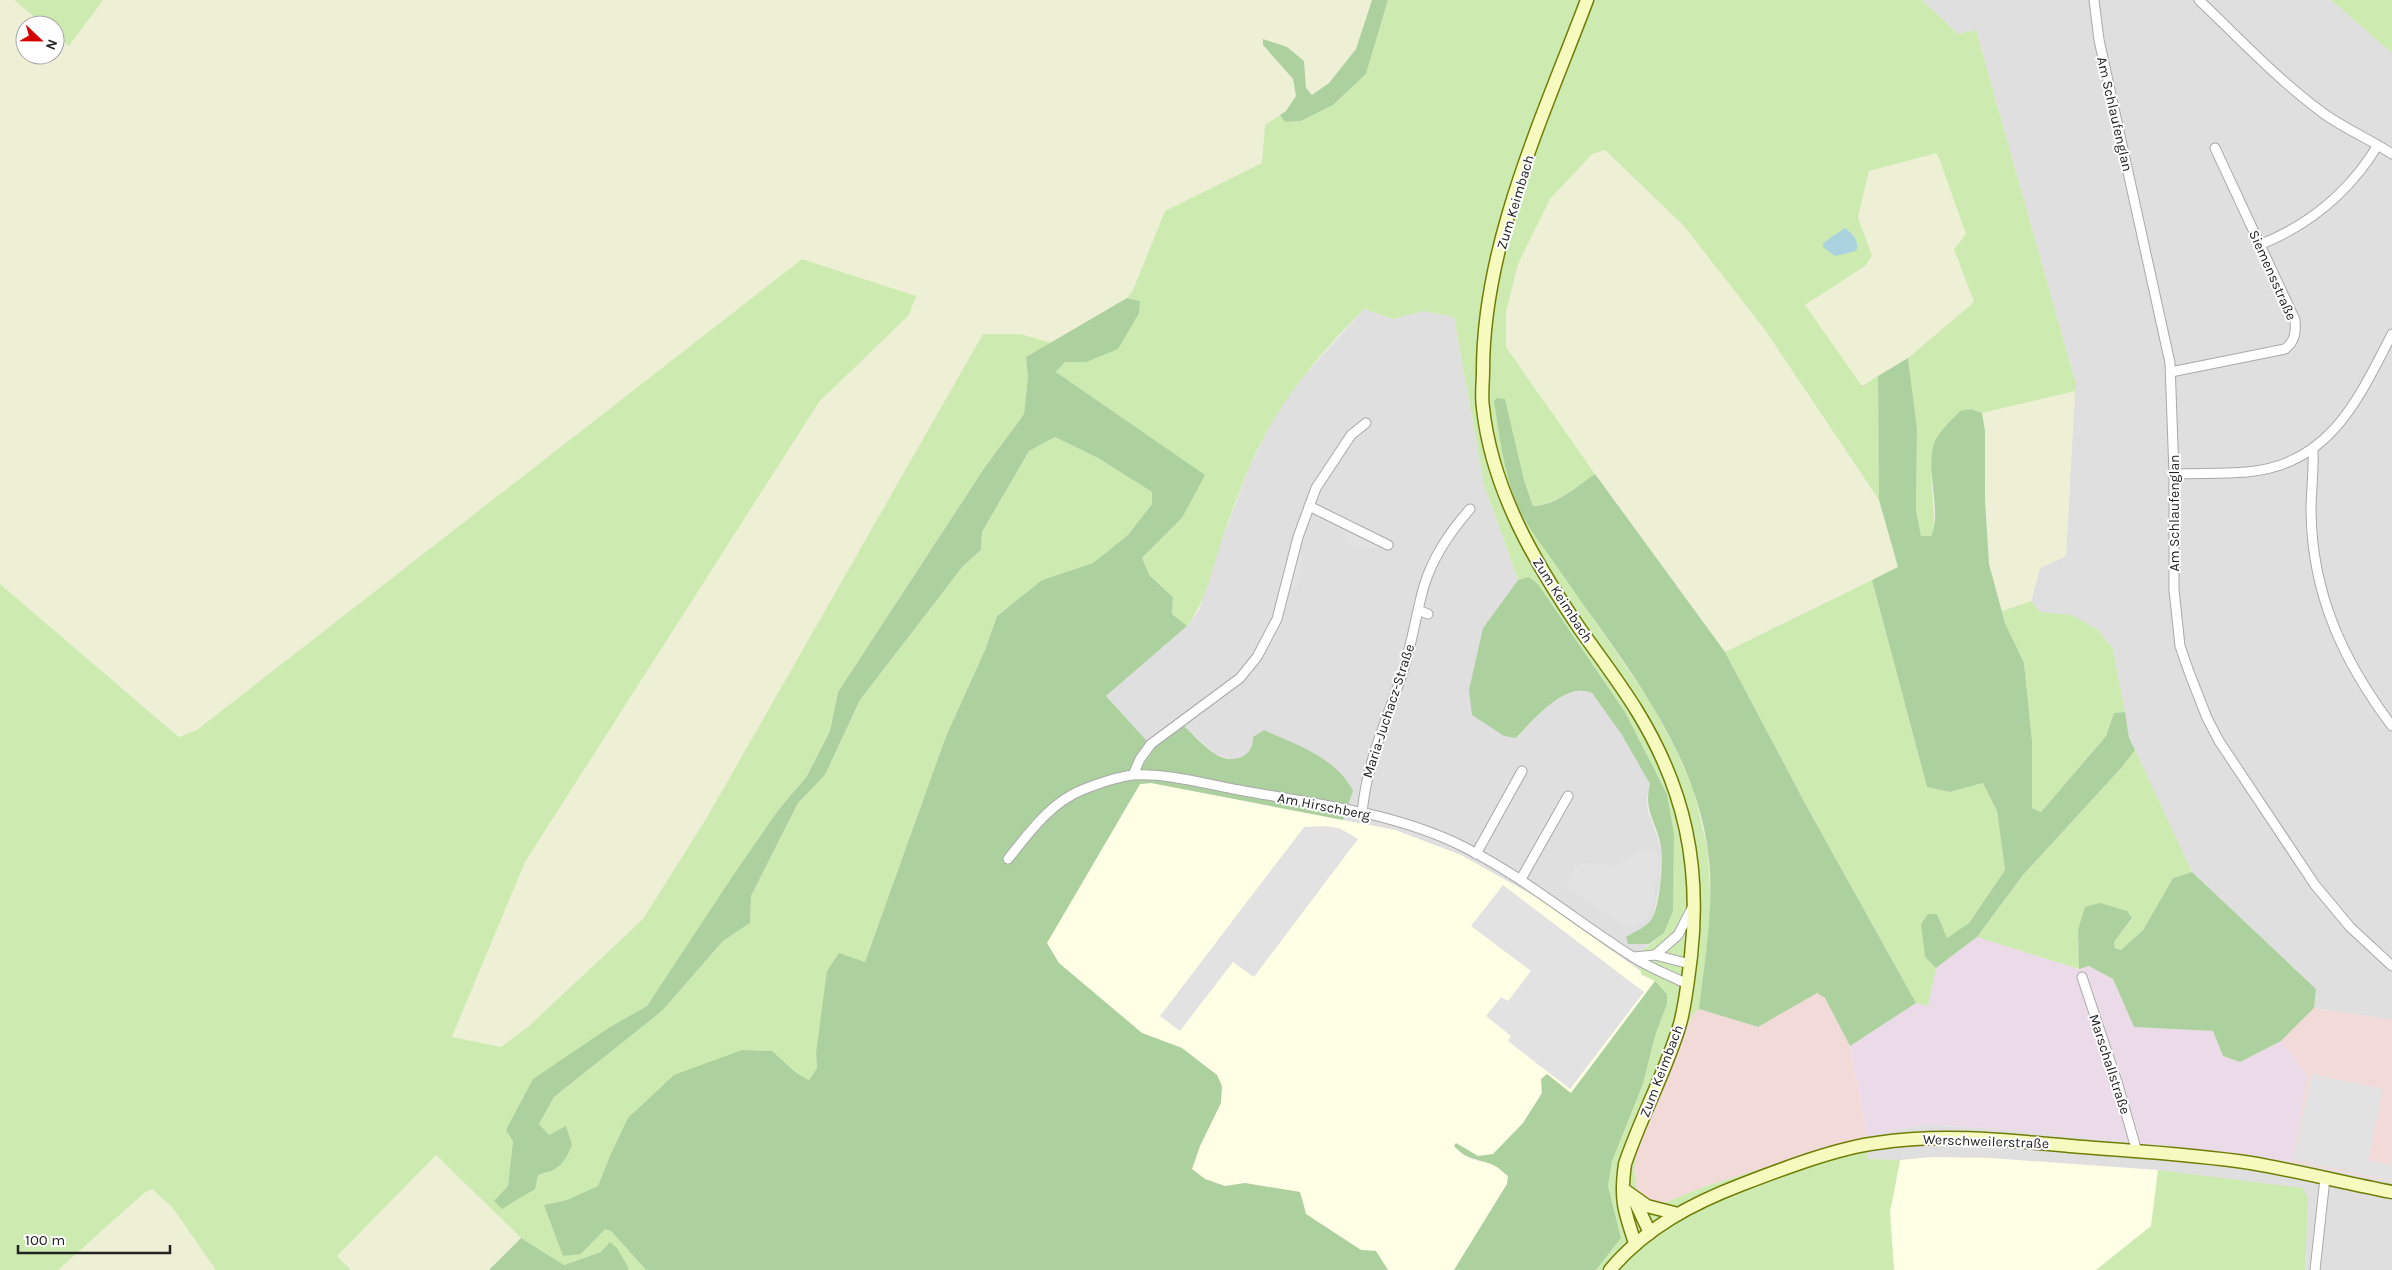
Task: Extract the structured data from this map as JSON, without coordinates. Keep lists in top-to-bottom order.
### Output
{
  "streets": {
    "street": [
      "Am Schlaufenglan",
      "Zum Keimbach",
      "Siemensstraße",
      "Maria-Juchacz-Straße",
      "Am Hirschberg",
      "Marschallstraße",
      "Werschweilerstraße"
    ]
  },
  "crossings": [
    ["Am Schlaufenglan", "Siemensstraße"],
    ["Zum Keimbach", "Am Hirschberg"],
    ["Zum Keimbach", "Werschweilerstraße"],
    ["Maria-Juchacz-Straße", "Am Hirschberg"],
    ["Marschallstraße", "Werschweilerstraße"]
  ],
  "scale_bar": "100 m",
  "north": "right"
}
